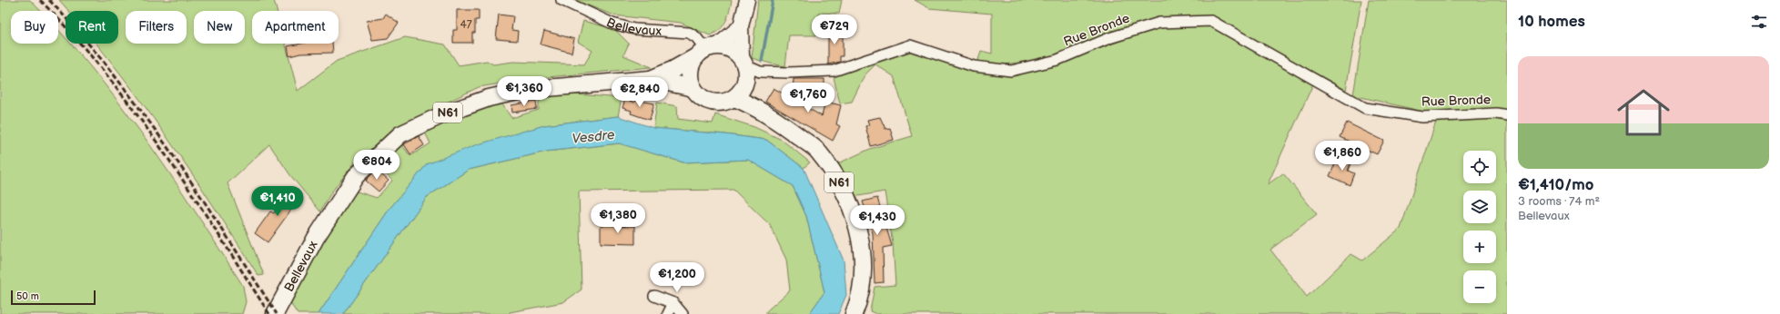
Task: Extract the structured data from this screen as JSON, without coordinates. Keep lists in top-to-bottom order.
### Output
{
  "streets": {
    "main road": ["Bellevaux", "N61"],
    "street": ["Rue Bronde"]
  },
  "crossings": [
    ["Bellevaux", "Rue Bronde"],
    ["Bellevaux", "N61"],
    ["Rue Bronde", "N61"]
  ],
  "water": ["Vesdre"],
  "house_numbers": ["47"],
  "scale_bar": "50 m",
  "page": {
    "heading": "10 homes",
    "chip": [
      "Buy",
      "Rent",
      "Filters",
      "New",
      "Apartment"
    ],
    "price": [
      "€729",
      "€1,360",
      "€2,840",
      "€1,760",
      "€1,860",
      "€804",
      "€1,410",
      "€1,380",
      "€1,430",
      "€1,200"
    ],
    "list": [
      {
        "name": "€1,410/mo",
        "note": "3 rooms · 74 m² · Bellevaux"
      }
    ],
    "map_buttons": ["+", "−"],
    "scale": "50 m"
  }
}
